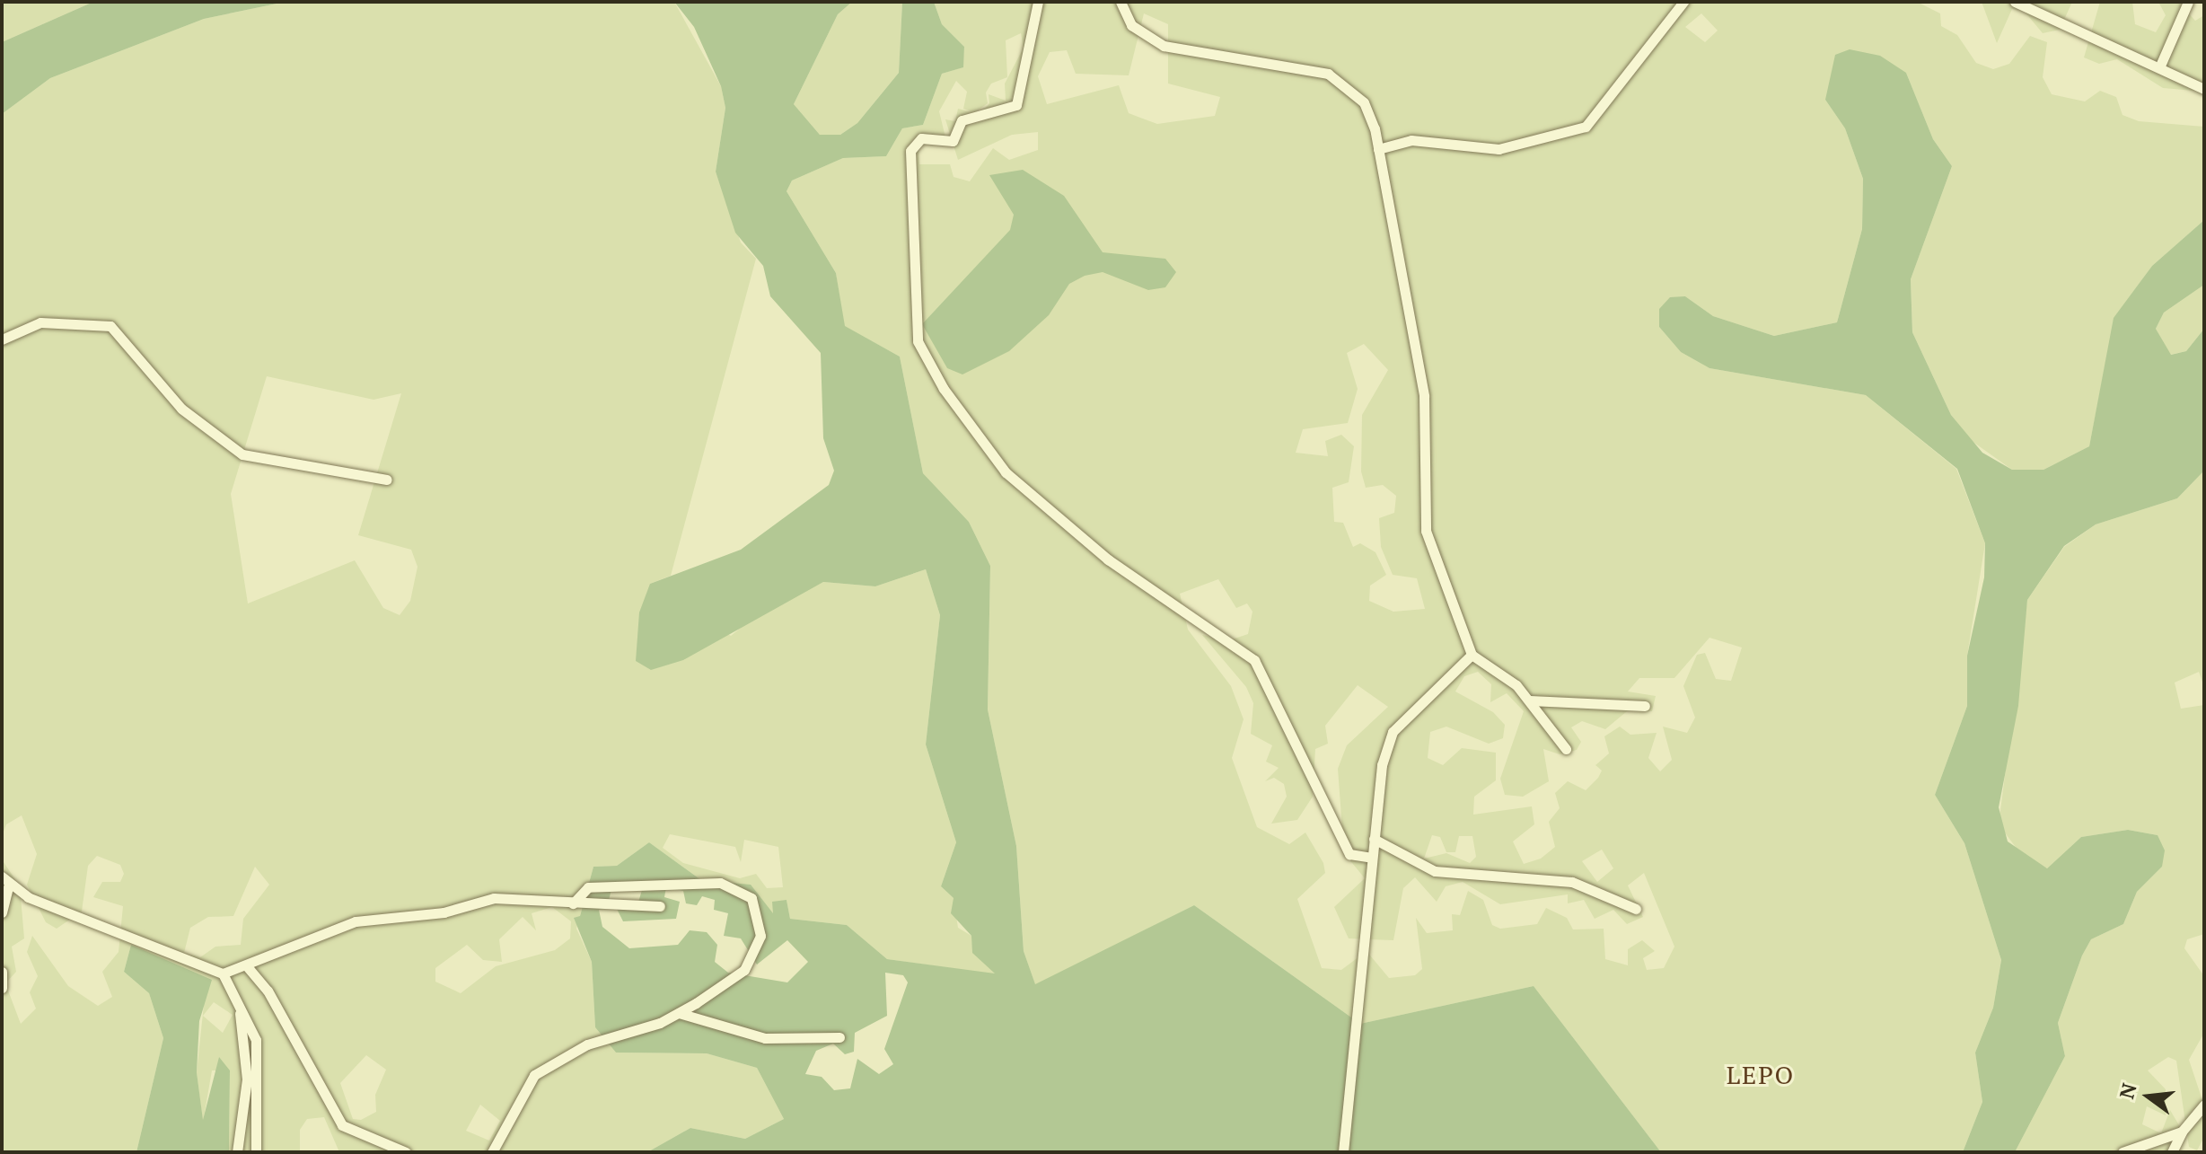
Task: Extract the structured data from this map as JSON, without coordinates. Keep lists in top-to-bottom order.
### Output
{
  "districts": ["LEPO"],
  "north": "left"
}
